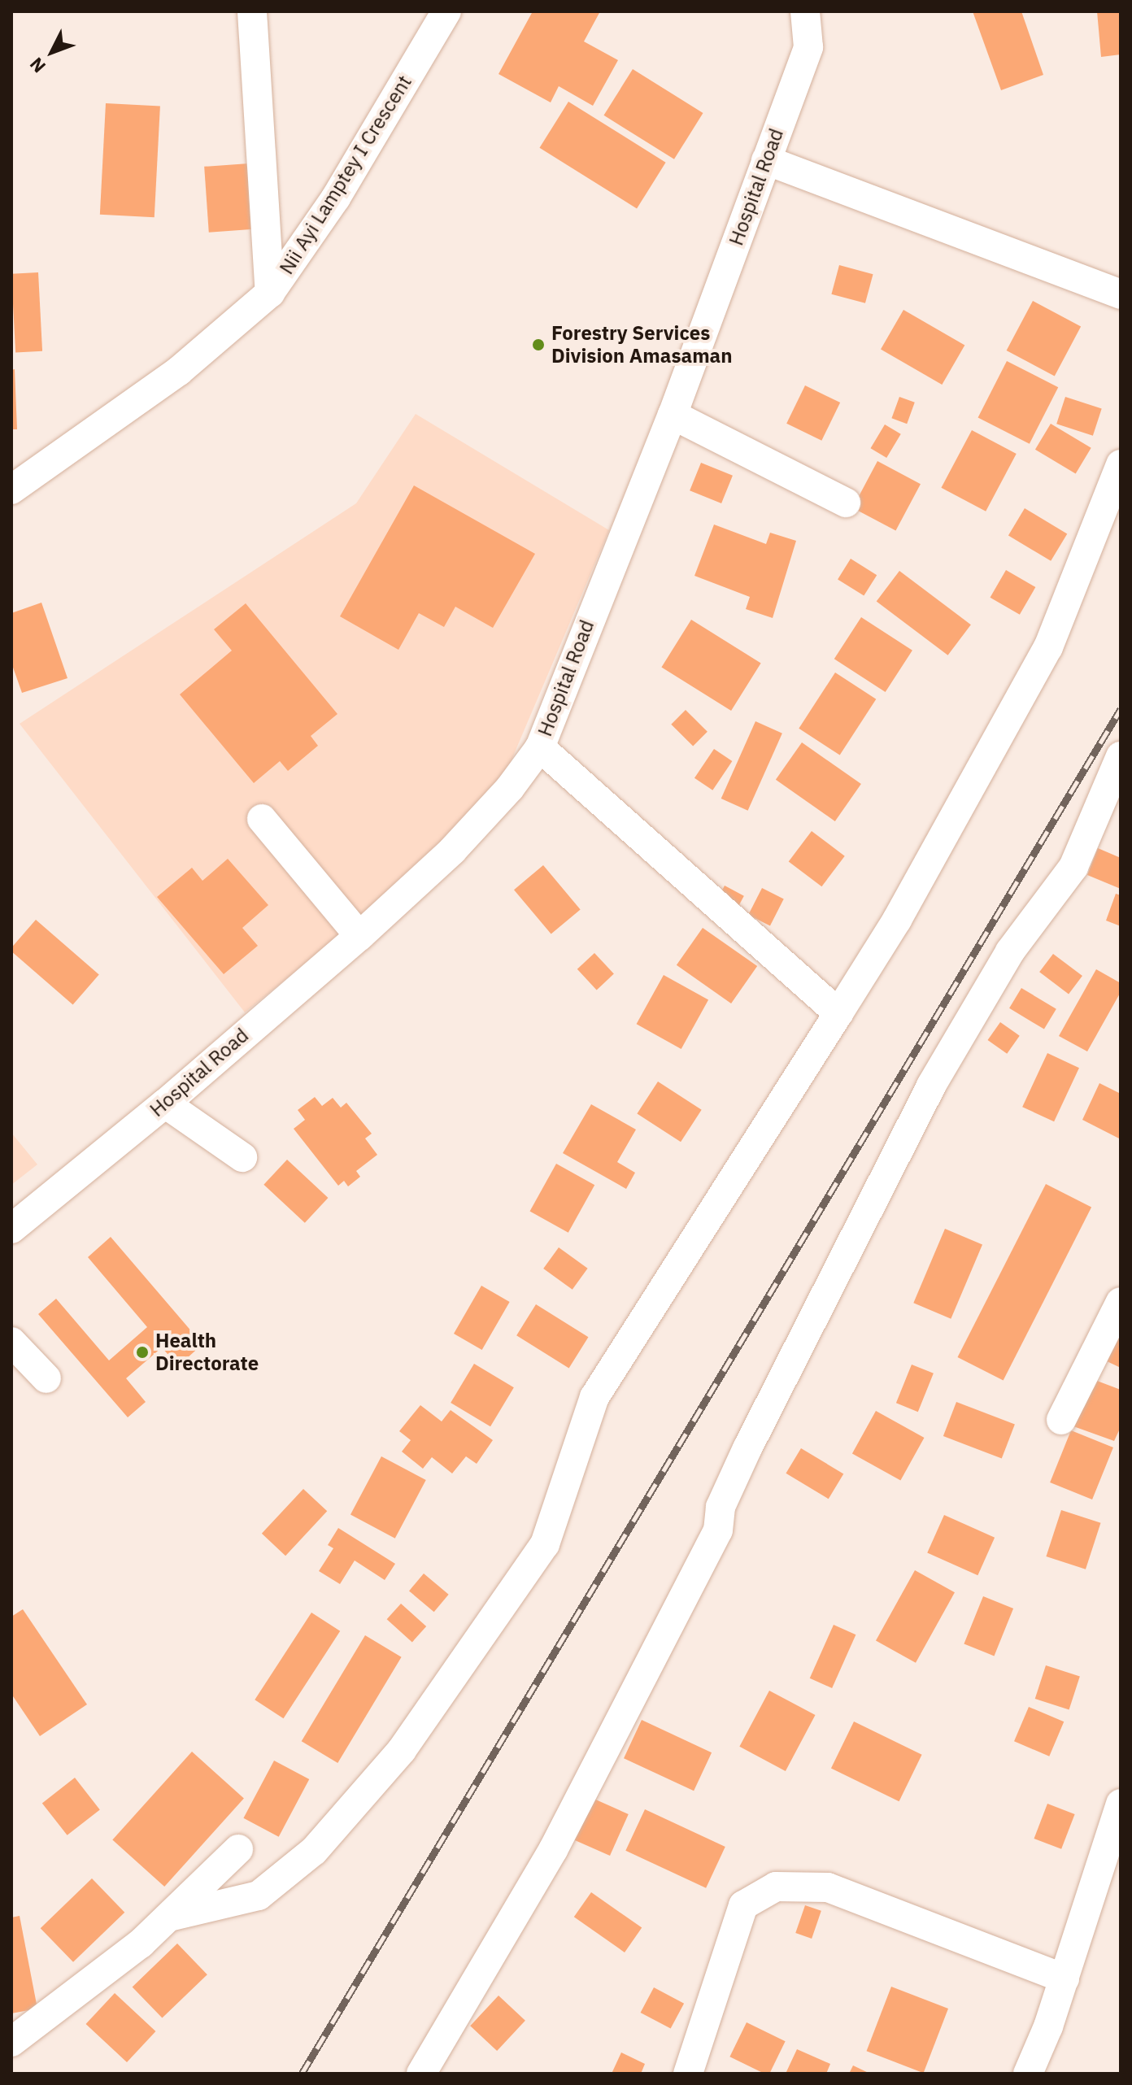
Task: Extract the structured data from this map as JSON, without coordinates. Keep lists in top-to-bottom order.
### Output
{
  "streets": {
    "street": ["Nii Ayi Lamptey I Crescent", "Hospital Road"]
  },
  "places": ["Forestry Services Division Amasaman", "Health Directorate"],
  "north": "bottom left"
}
